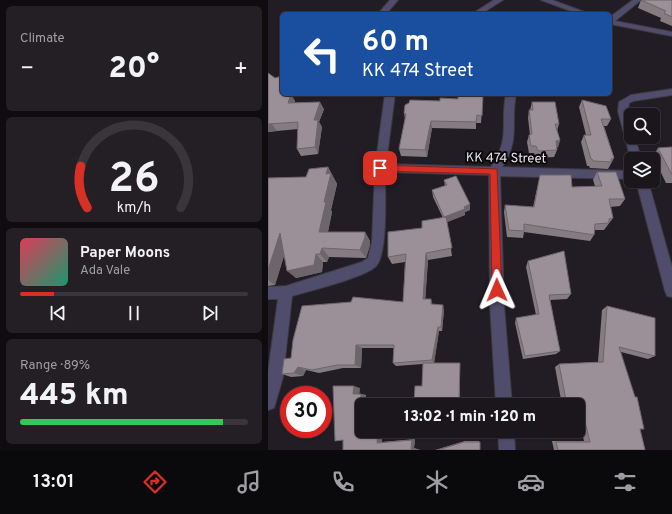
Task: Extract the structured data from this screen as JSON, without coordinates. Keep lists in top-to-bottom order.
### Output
{
  "streets": {
    "street": ["KK 474 Street"]
  },
  "page": {
    "tile": [
      "Climate",
      ["Range · 89%", "445 km"]
    ],
    "turn": ["60 m", "KK 474 Street"],
    "heat": ["−", "20°", "+"],
    "song": ["Paper Moons", "Ada Vale"],
    "limit": "30",
    "trip": "13:02 · 1 min · 120 m",
    "tabs": "13:01",
    "gauge": ["26", "km/h"]
  }
}
